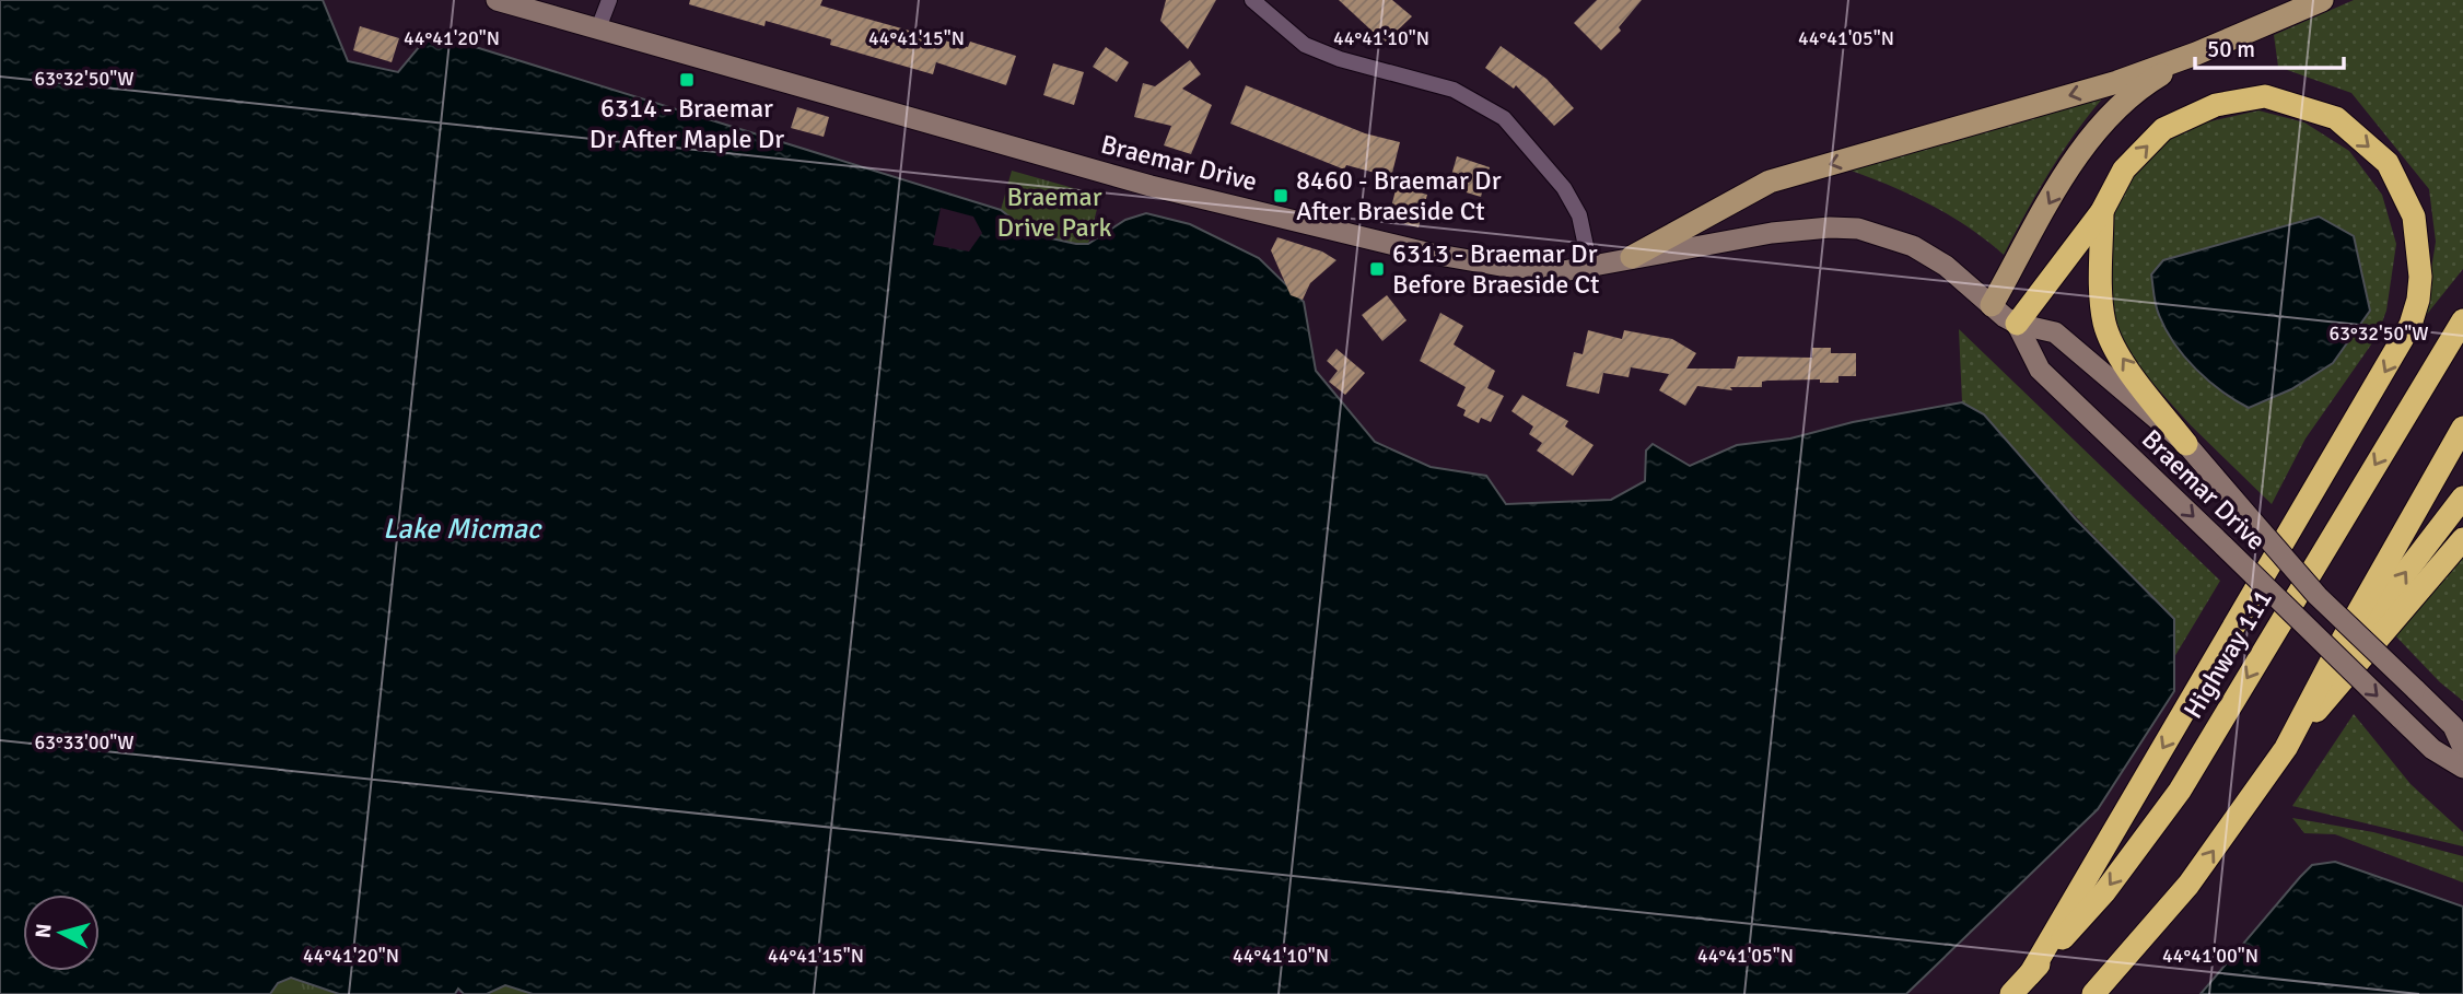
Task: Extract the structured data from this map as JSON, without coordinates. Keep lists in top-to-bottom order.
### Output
{
  "streets": {
    "highway": ["Highway 111"],
    "main road": ["Braemar Drive"]
  },
  "water": ["Lake Micmac"],
  "parks": ["Braemar Drive Park"],
  "places": {
    "transit": ["6314 - Braemar Dr After Maple Dr", "8460 - Braemar Dr After Braeside Ct", "6313 - Braemar Dr Before Braeside Ct"]
  },
  "scale_bar": "50 m",
  "north": "left",
  "coordinates": [
    "44°41'20\"N",
    "44°41'15\"N",
    "44°41'10\"N",
    "44°41'05\"N",
    "63°32'50\"W",
    "63°33'00\"W",
    "44°41'00\"N"
  ]
}
